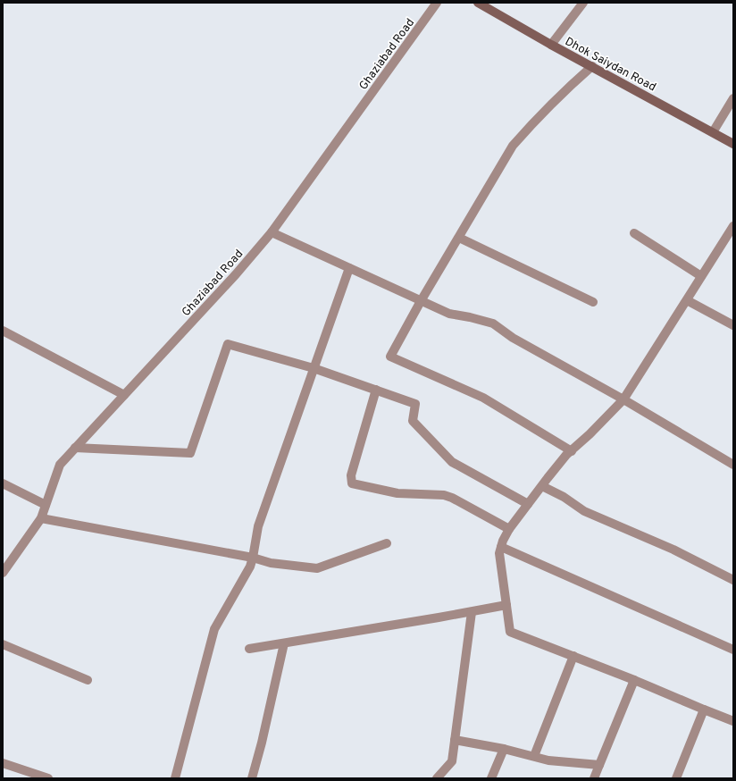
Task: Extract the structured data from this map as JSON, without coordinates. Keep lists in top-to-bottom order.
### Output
{
  "streets": {
    "main road": ["Dhok Saiydan Road"],
    "street": ["Ghaziabad Road"]
  }
}
